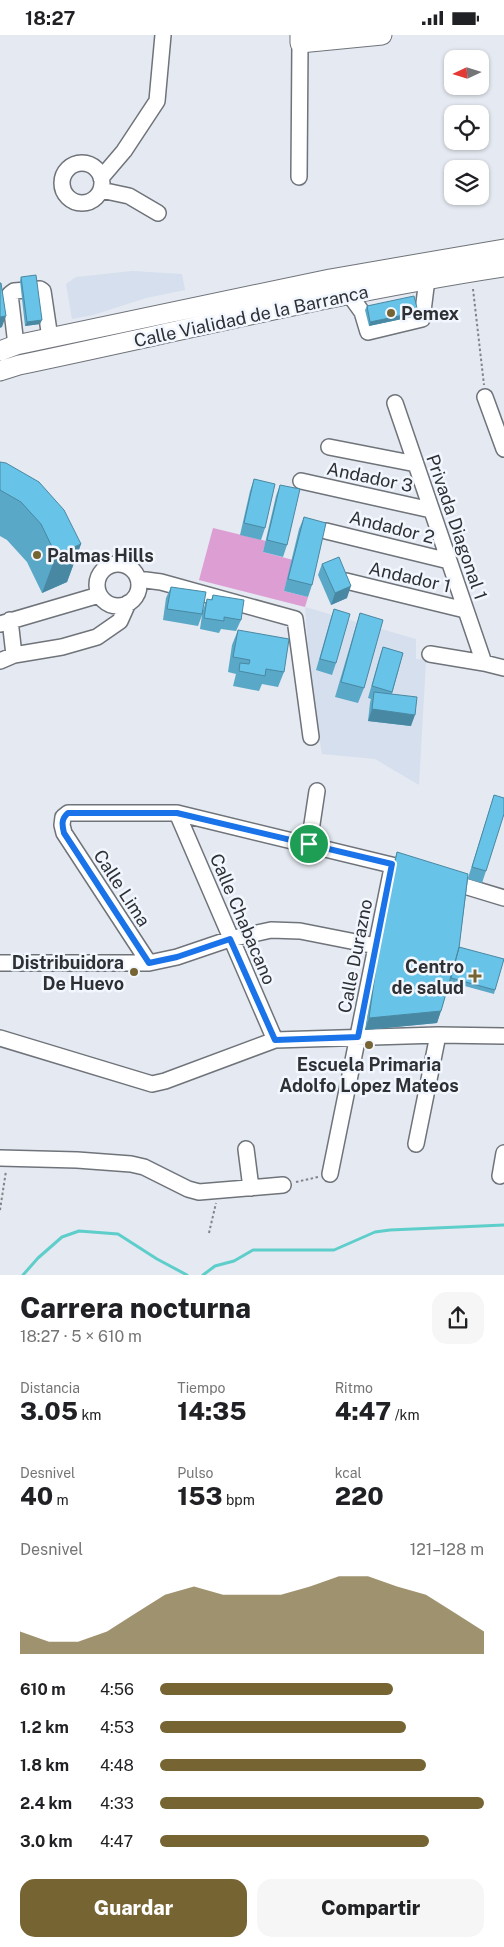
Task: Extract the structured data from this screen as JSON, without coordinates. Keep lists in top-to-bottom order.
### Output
{
  "streets": {
    "main road": ["Calle Vialidad de la Barranca"],
    "street": [
      "Andador 3",
      "Andador 2",
      "Privada Diagonal 1",
      "Andador 1",
      "Calle Lima",
      "Calle Chabacano",
      "Calle Durazno"
    ]
  },
  "crossings": [
    ["Andador 3", "Privada Diagonal 1"],
    ["Andador 2", "Privada Diagonal 1"],
    ["Privada Diagonal 1", "Andador 1"],
    ["Calle Lima", "Calle Chabacano"]
  ],
  "places": {
    "other": [
      "Pemex",
      "Palmas Hills",
      "Distribuidora De Huevo",
      "Escuela Primaria Adolfo Lopez Mateos"
    ],
    "health": ["Centro de salud"]
  },
  "north": "left",
  "page": {
    "status": "18:27",
    "heading": ["Carrera nocturna", "18:27 · 5 × 610 m"],
    "stats": [
      ["Distancia", "3.05 km"],
      ["Tiempo", "14:35"],
      ["Ritmo", "4:47 /km"],
      ["Desnivel", "40 m"],
      ["Pulso", "153 bpm"],
      ["kcal", "220"]
    ],
    "chart": ["Desnivel", "121–128 m"],
    "list": [
      {
        "name": "610 m",
        "note": "4:56"
      },
      {
        "name": "1.2 km",
        "note": "4:53"
      },
      {
        "name": "1.8 km",
        "note": "4:48"
      },
      {
        "name": "2.4 km",
        "note": "4:33"
      },
      {
        "name": "3.0 km",
        "note": "4:47"
      }
    ],
    "buttons": ["Guardar", "Compartir"]
  }
}
